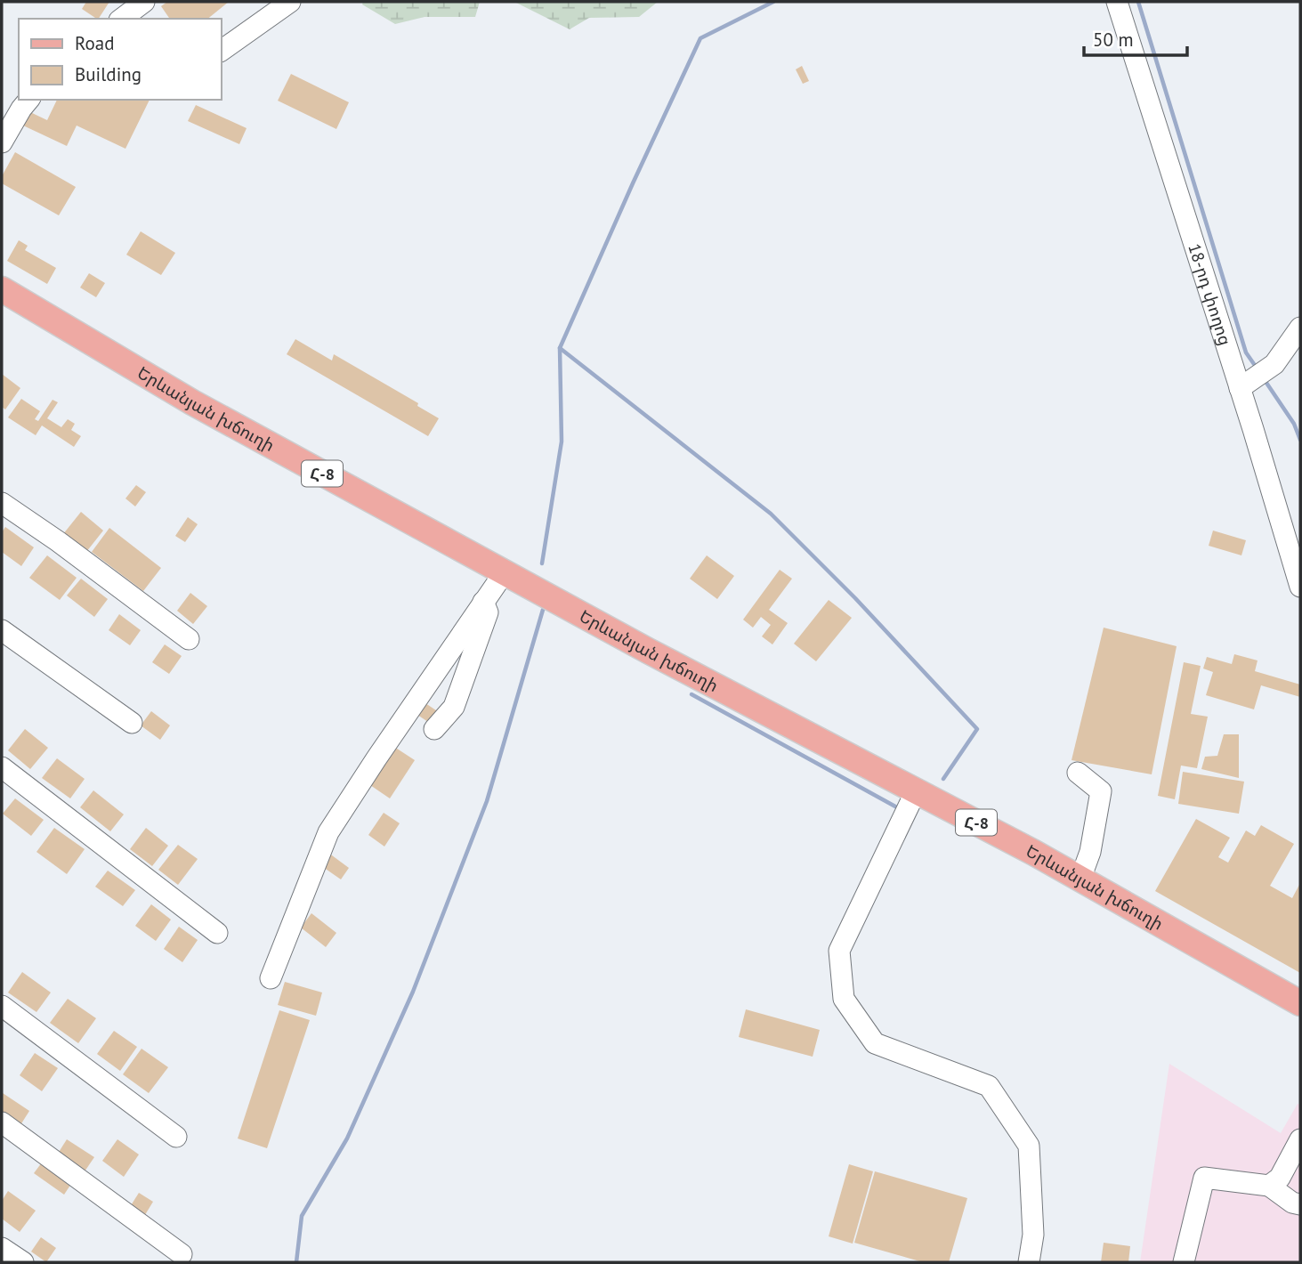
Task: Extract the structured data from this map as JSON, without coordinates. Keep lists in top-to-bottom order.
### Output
{
  "streets": {
    "main road": ["Երևանյան խճուղի", "Հ-8"],
    "street": ["18-րդ փողոց"]
  },
  "legend": ["Road", "Building"],
  "scale_bar": "50 m"
}
